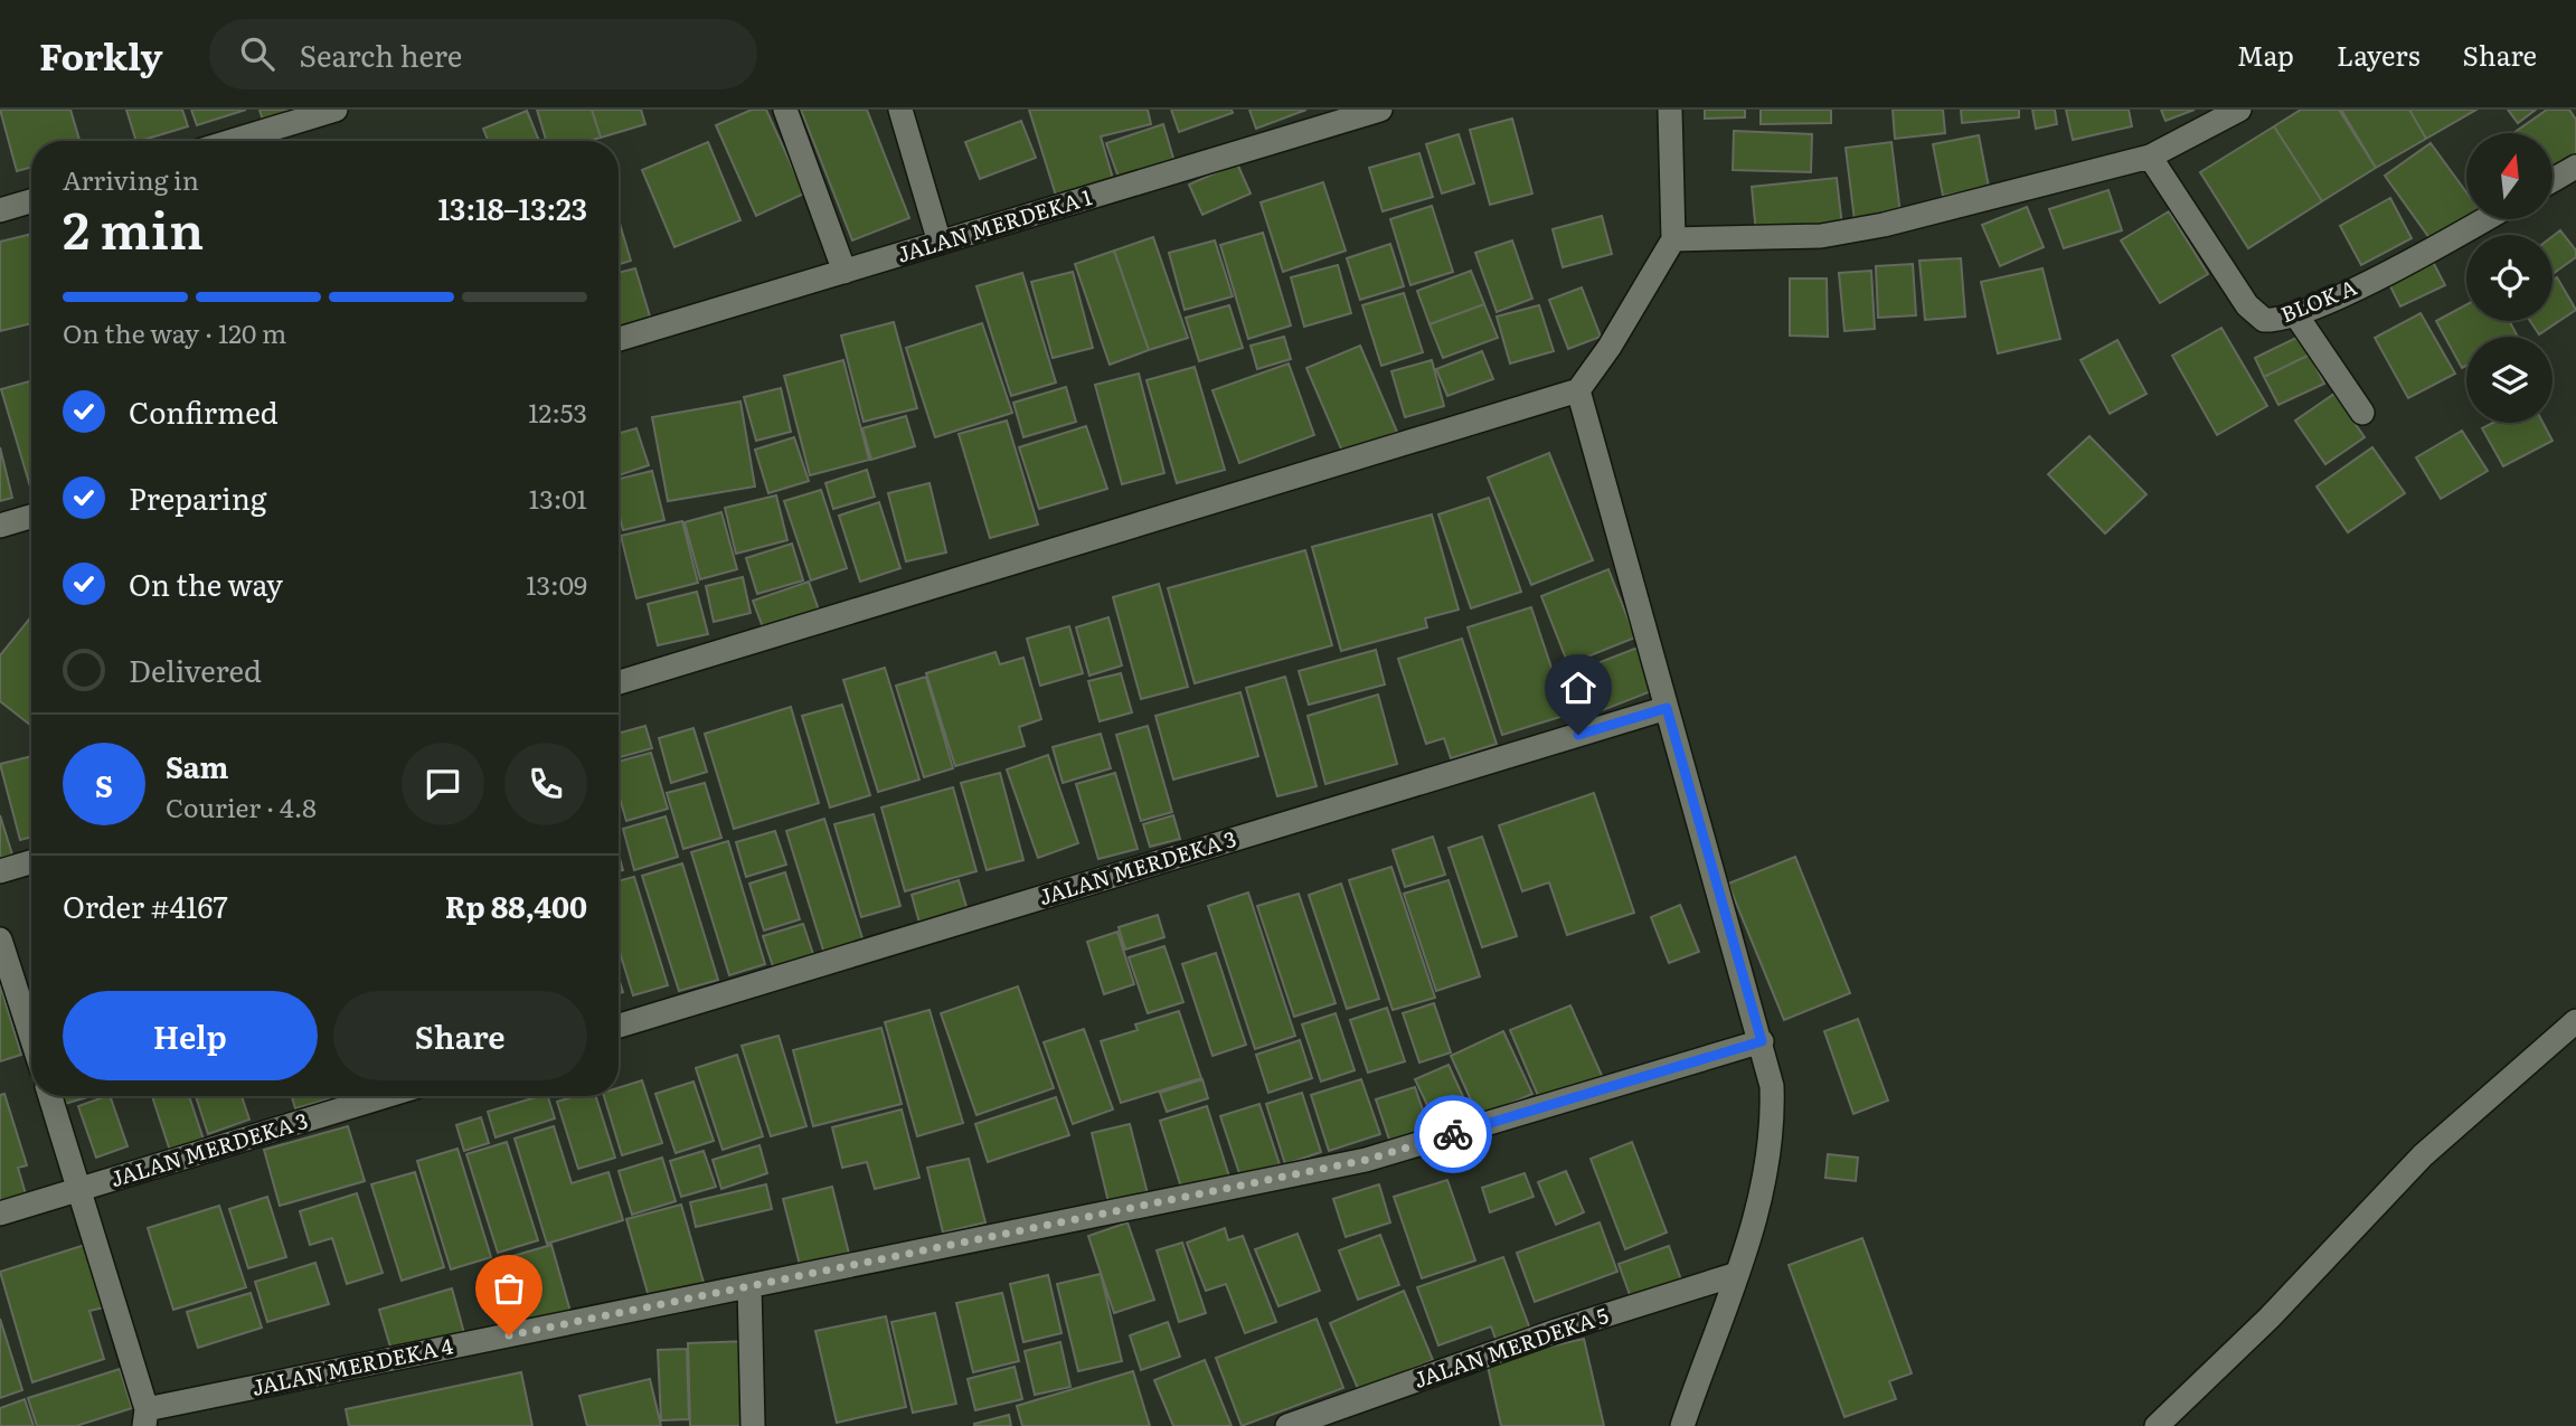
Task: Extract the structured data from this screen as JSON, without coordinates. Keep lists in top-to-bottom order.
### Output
{
  "streets": {
    "street": [
      "JALAN MERDEKA 1",
      "BLOK A",
      "JALAN MERDEKA 3",
      "JALAN MERDEKA 5",
      "JALAN MERDEKA 4"
    ]
  },
  "north": "top",
  "page": {
    "header": "Forkly",
    "search": "Search here",
    "nav": ["Map", "Layers", "Share"],
    "heading": ["2 min", "Arriving in", "13:18–13:23"],
    "panel": [
      "Sam",
      "Courier · 4.8",
      "Order #4167",
      "Rp 88,400"
    ],
    "bar": "On the way · 120 m",
    "list": [
      ["Confirmed", "12:53"],
      ["Preparing", "13:01"],
      ["On the way", "13:09"],
      "Delivered"
    ],
    "round": "S",
    "buttons": ["Help", "Share"]
  }
}
